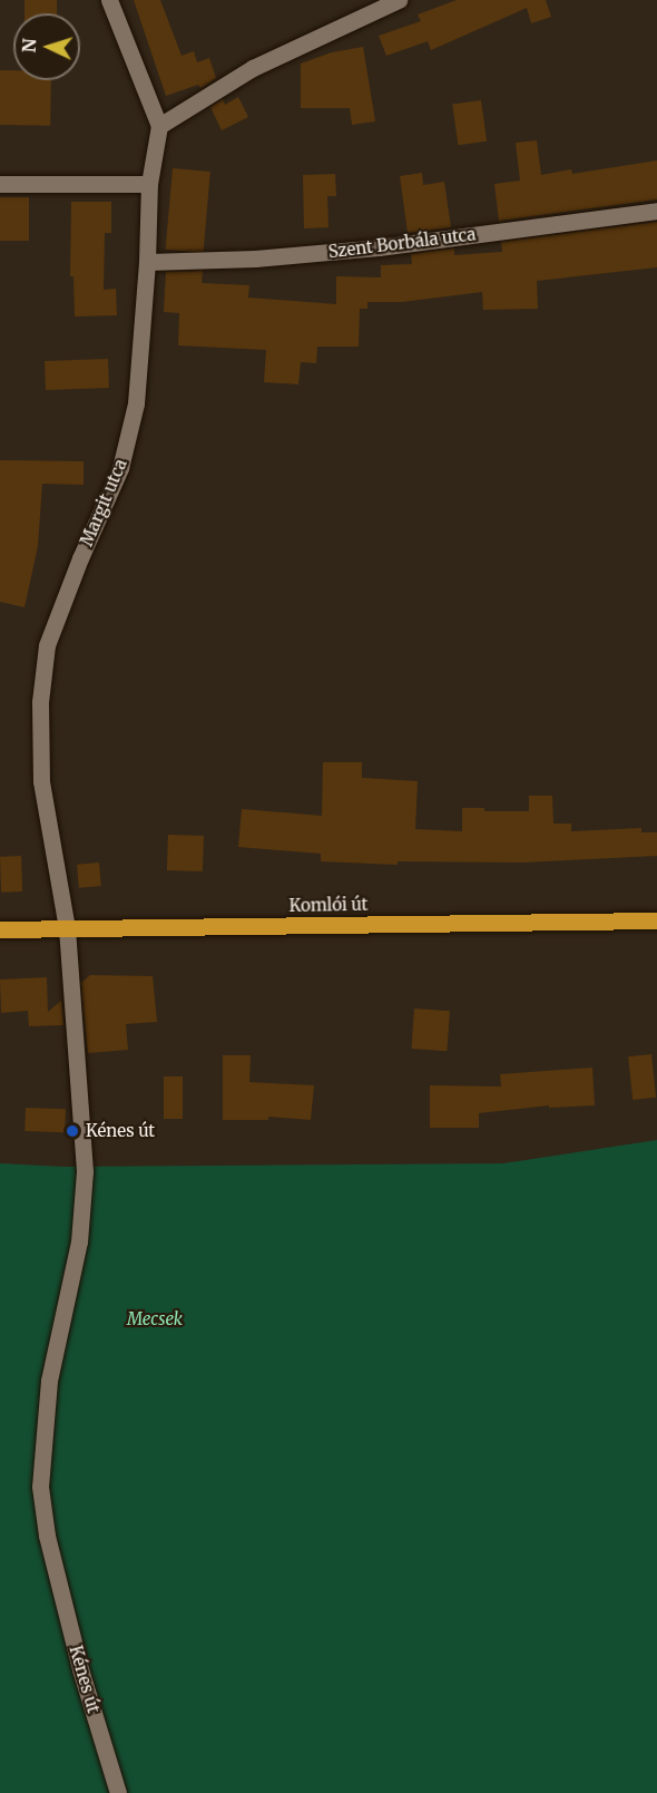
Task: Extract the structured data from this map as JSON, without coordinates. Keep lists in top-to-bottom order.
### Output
{
  "streets": {
    "main road": ["Komlói út"],
    "street": ["Szent Borbála utca", "Margit utca", "Kénes út"]
  },
  "crossings": [
    ["Szent Borbála utca", "Margit utca"],
    ["Margit utca", "Komlói út"],
    ["Margit utca", "Kénes út"],
    ["Komlói út", "Kénes út"]
  ],
  "parks": ["Mecsek"],
  "places": ["Kénes út"],
  "north": "left"
}
